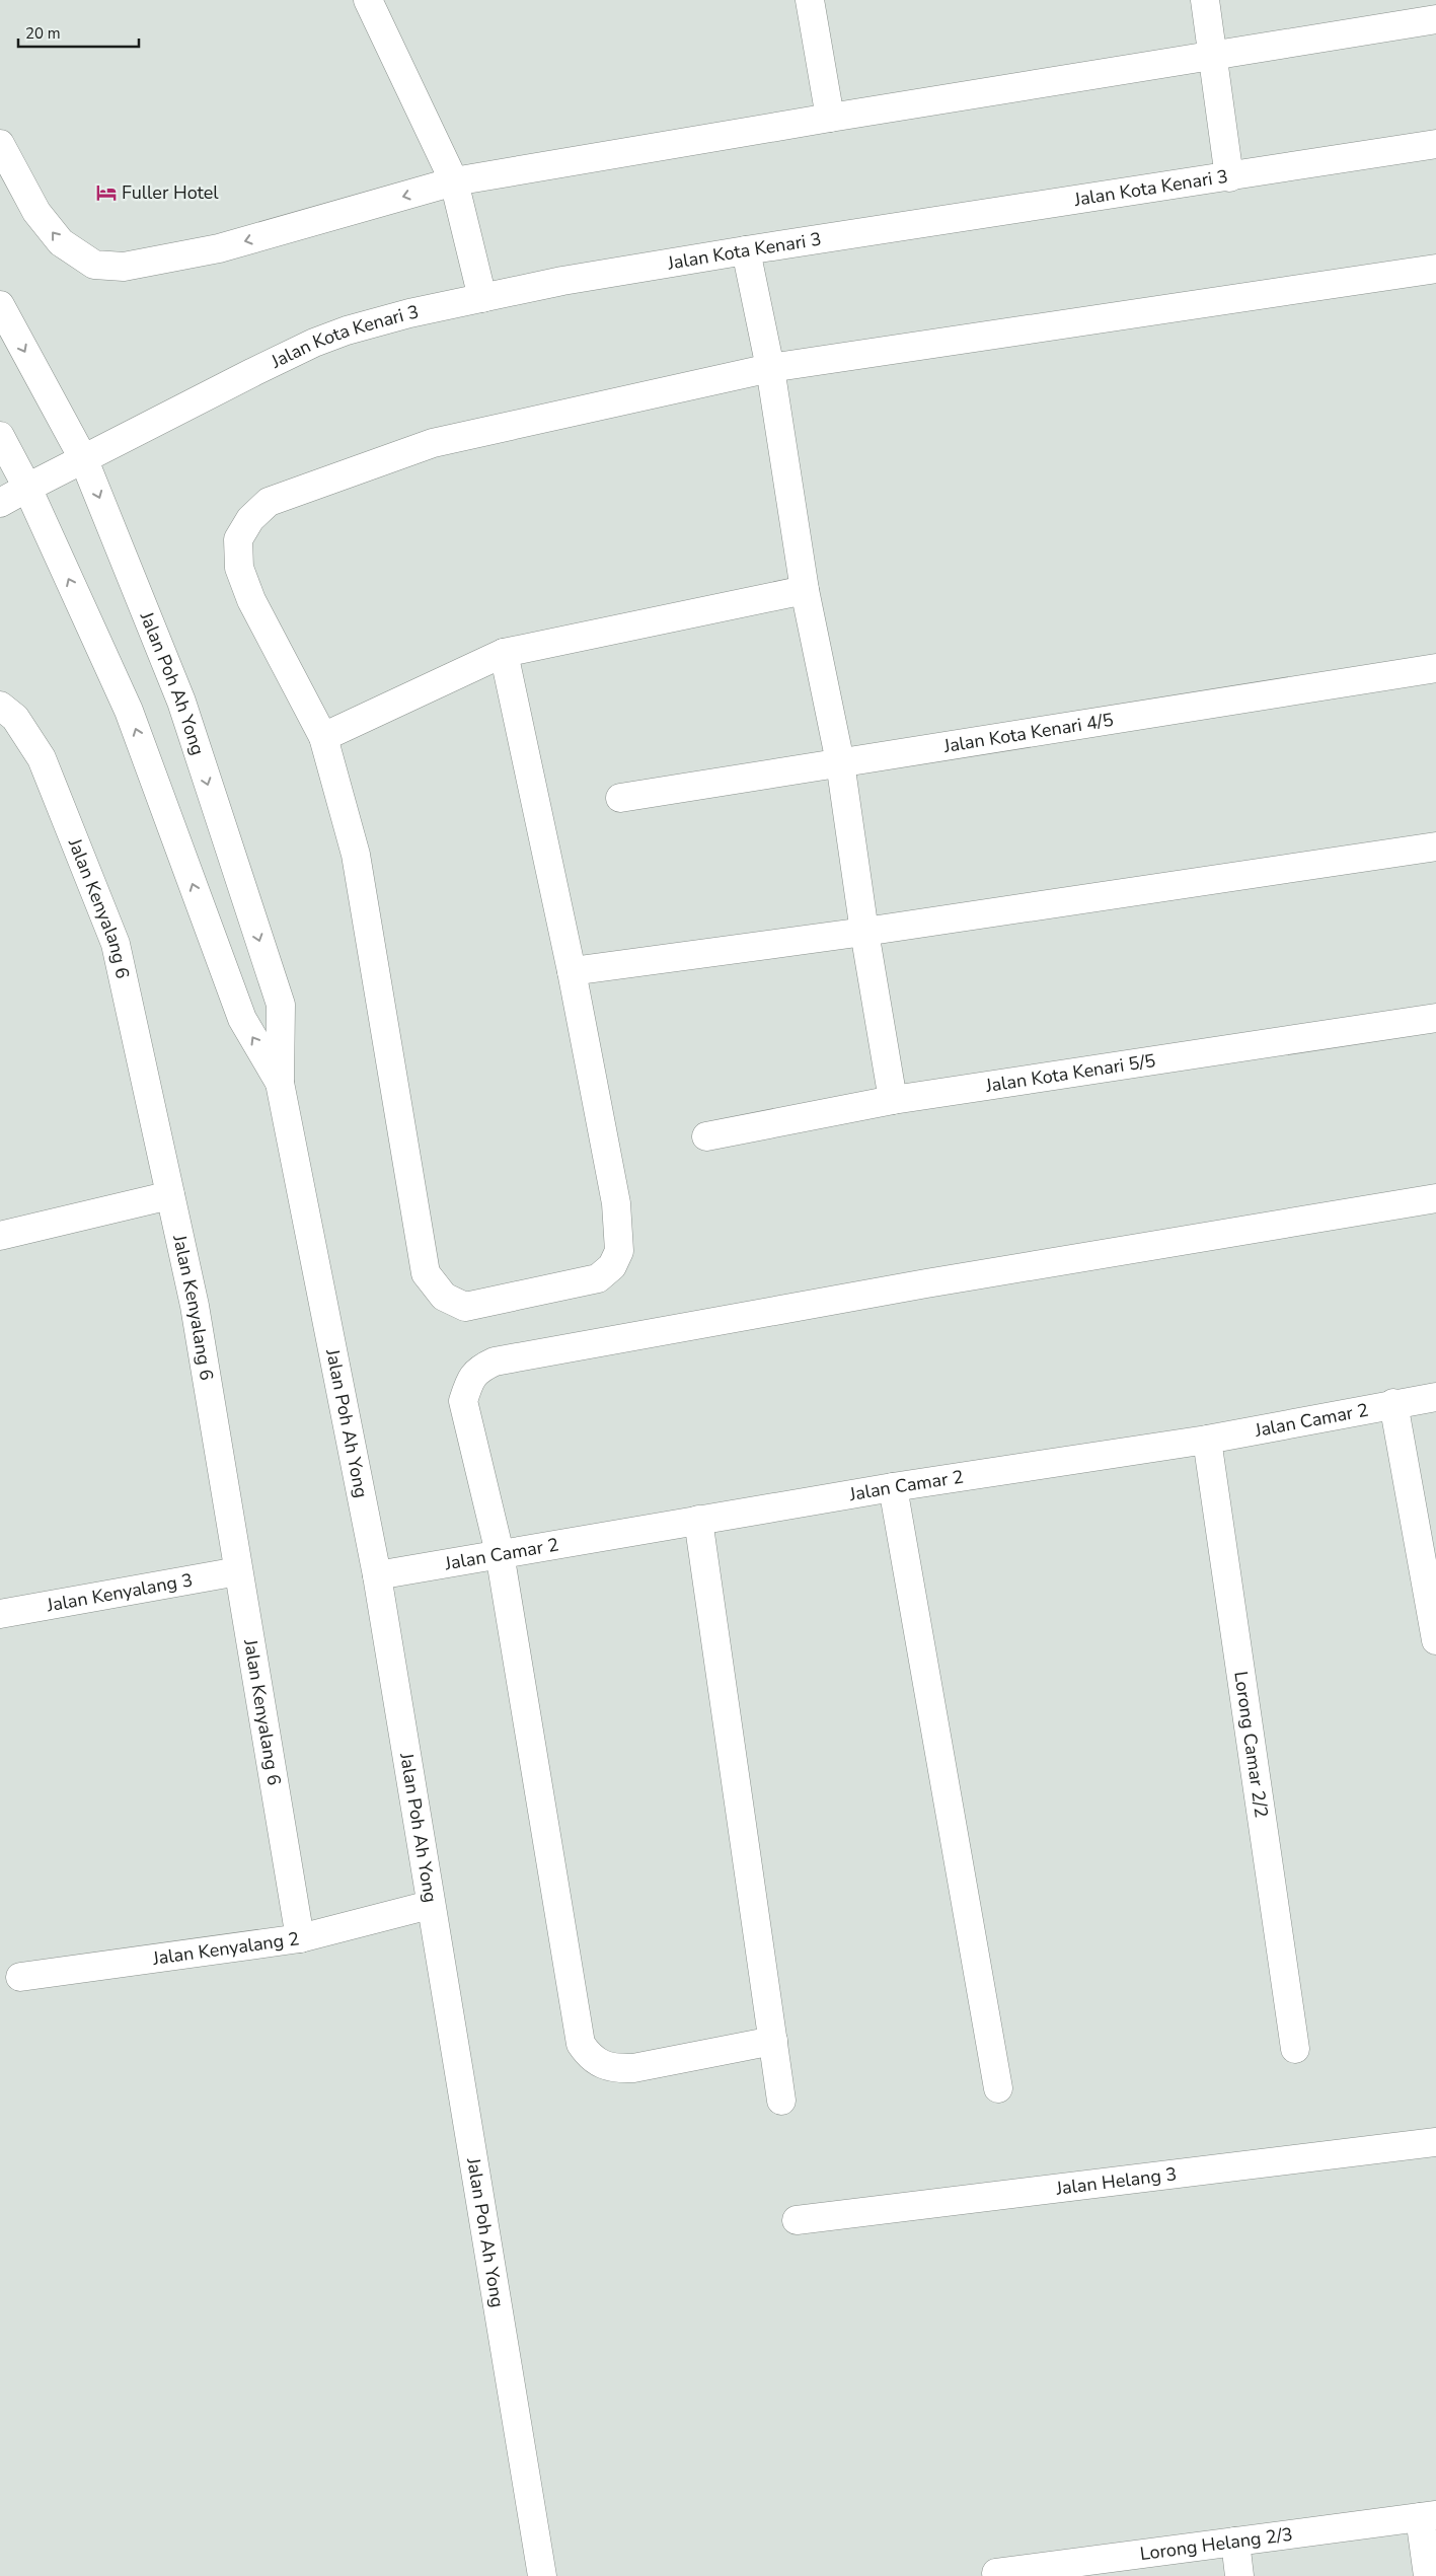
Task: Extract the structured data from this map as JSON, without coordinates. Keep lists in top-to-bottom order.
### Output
{
  "streets": {
    "street": [
      "Jalan Kota Kenari 3",
      "Jalan Poh Ah Yong",
      "Jalan Kota Kenari 4/5",
      "Jalan Kenyalang 6",
      "Jalan Kota Kenari 5/5",
      "Jalan Camar 2",
      "Jalan Kenyalang 3",
      "Lorong Camar 2/2",
      "Jalan Kenyalang 2",
      "Jalan Helang 3",
      "Lorong Helang 2/3"
    ]
  },
  "crossings": [
    ["Jalan Kota Kenari 3", "Jalan Poh Ah Yong"],
    ["Jalan Poh Ah Yong", "Jalan Camar 2"],
    ["Jalan Poh Ah Yong", "Jalan Kenyalang 2"],
    ["Jalan Kenyalang 6", "Jalan Kenyalang 3"],
    ["Jalan Kenyalang 6", "Jalan Kenyalang 2"],
    ["Jalan Camar 2", "Lorong Camar 2/2"]
  ],
  "places": {
    "hotel": ["Fuller Hotel"]
  },
  "scale_bar": "20 m"
}
